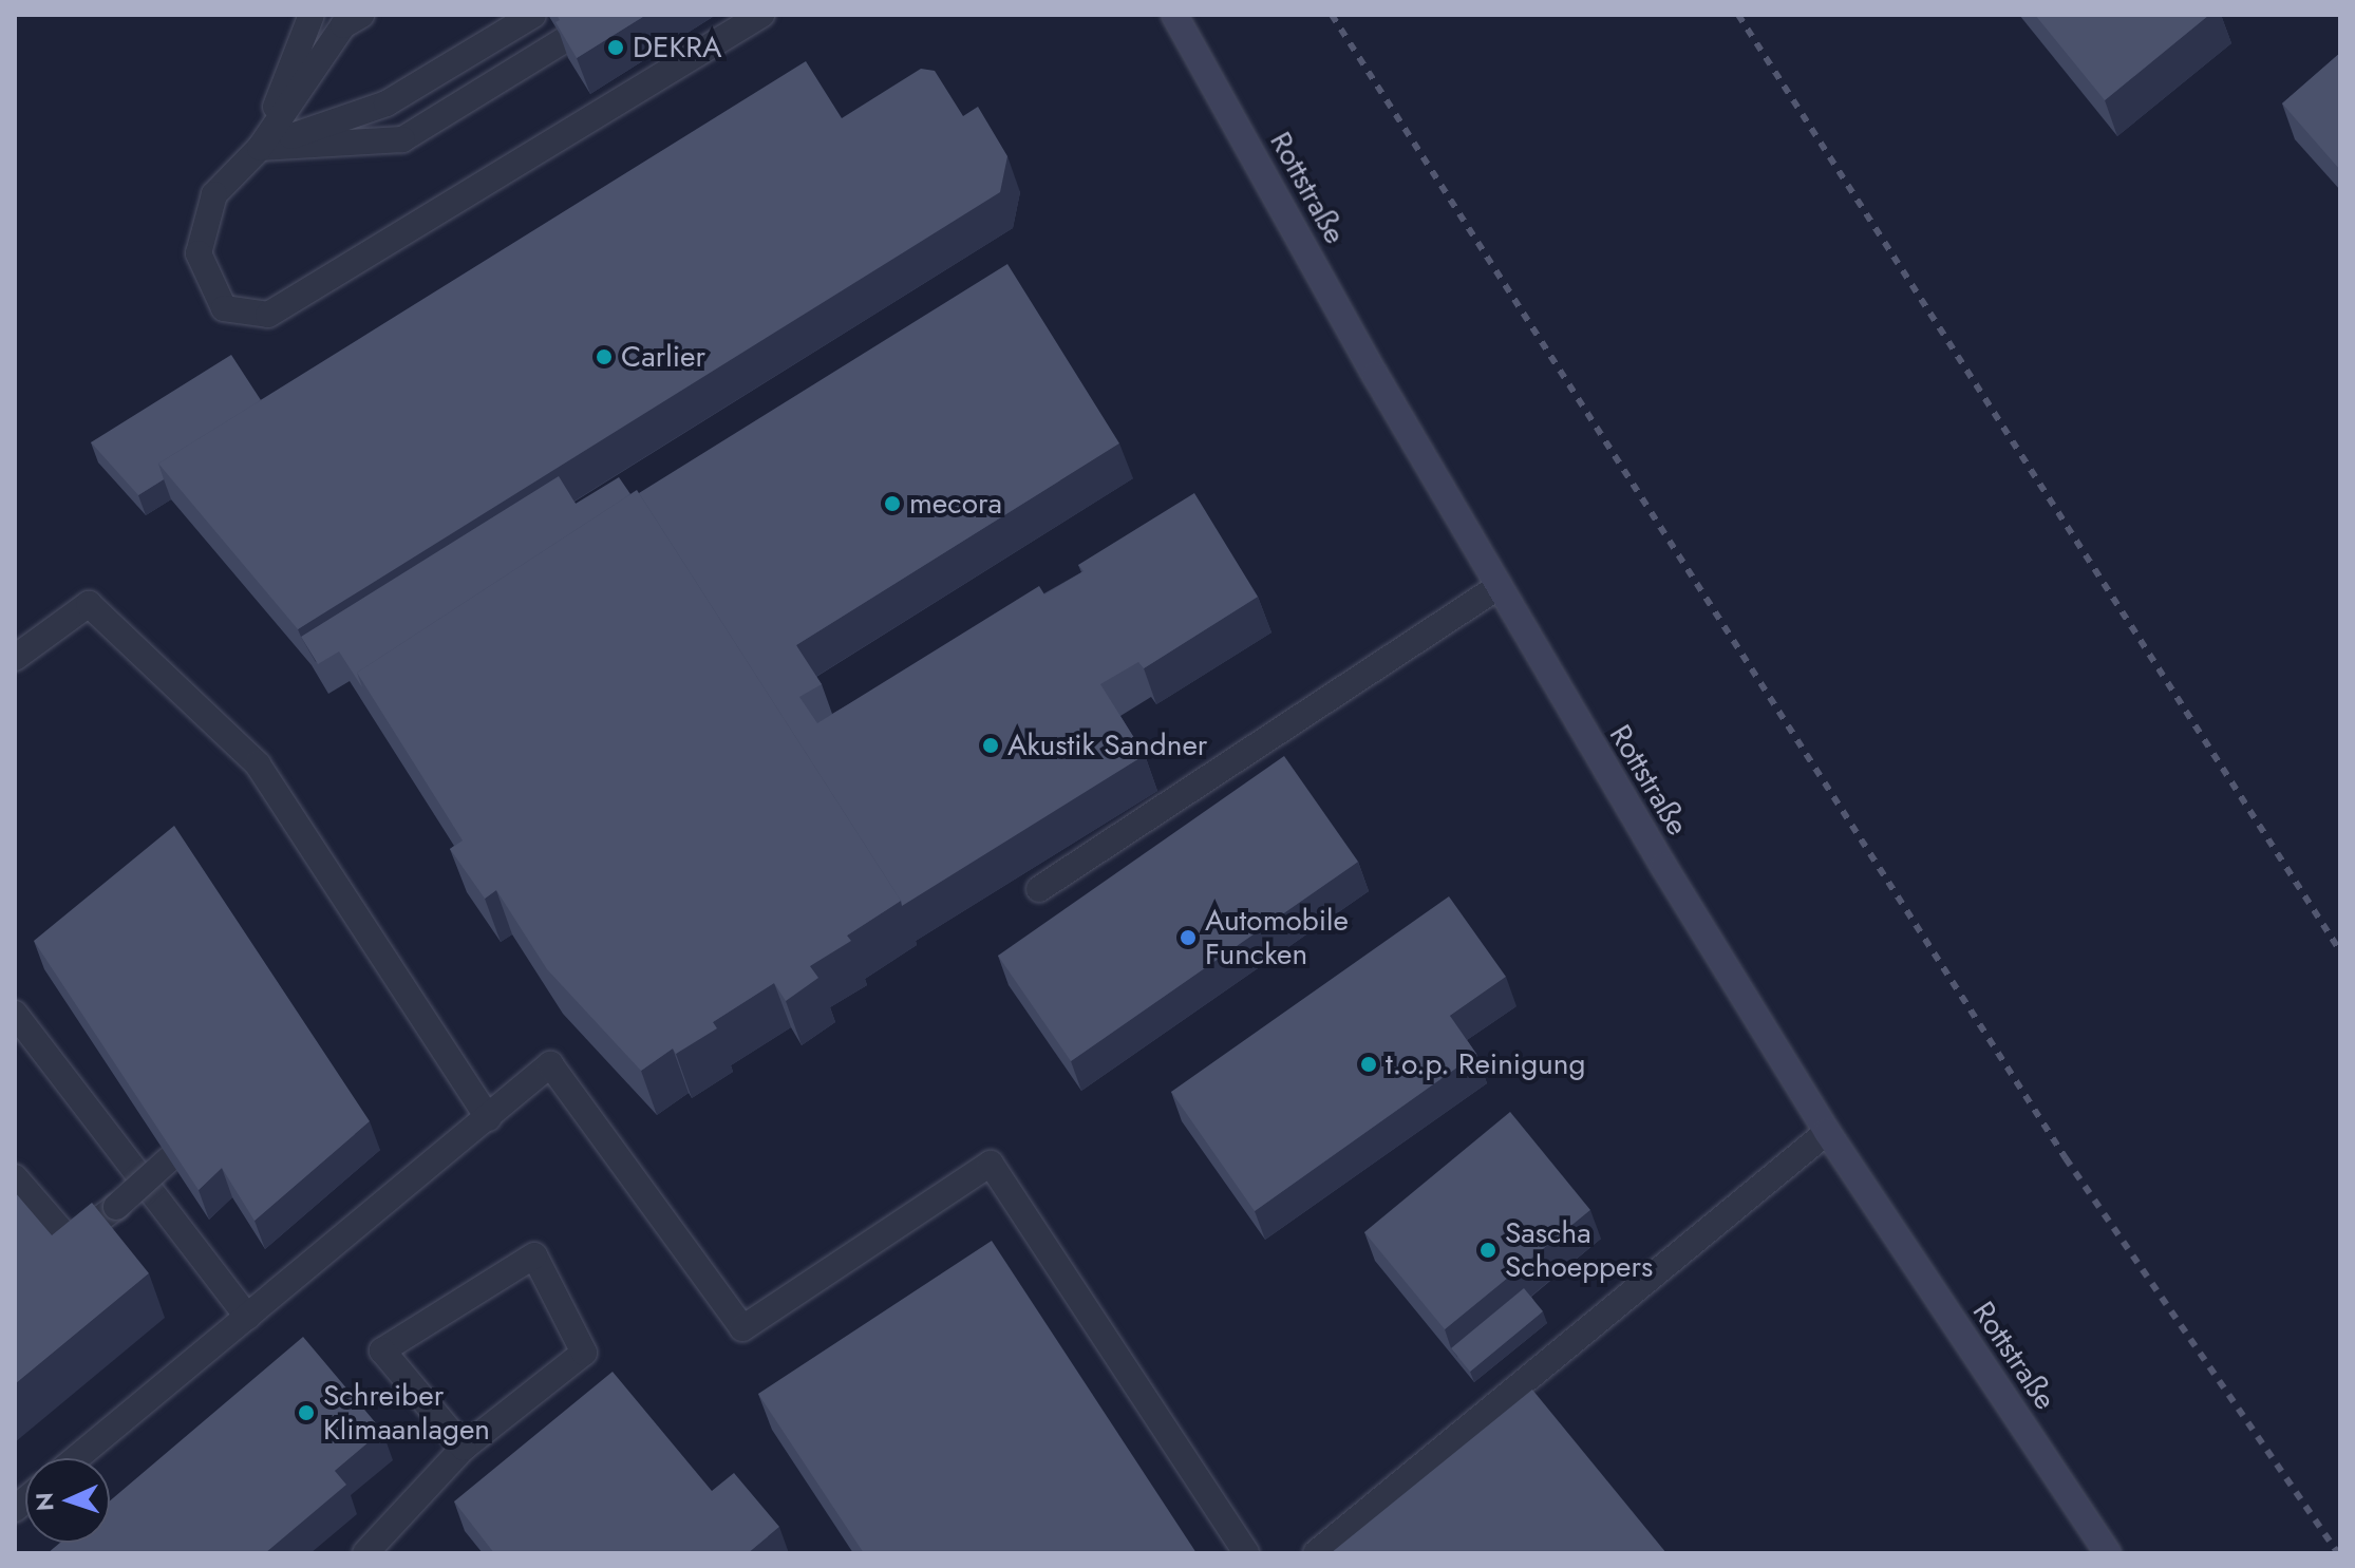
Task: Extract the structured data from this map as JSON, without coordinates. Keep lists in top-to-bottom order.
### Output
{
  "streets": {
    "street": ["Rottstraße"]
  },
  "places": [
    "DEKRA",
    "Carlier",
    "mecora",
    "Akustik Sandner",
    "Automobile Funcken",
    "t.o.p. Reinigung",
    "Sascha Schoeppers",
    "Schreiber Klimaanlagen"
  ],
  "north": "left"
}
